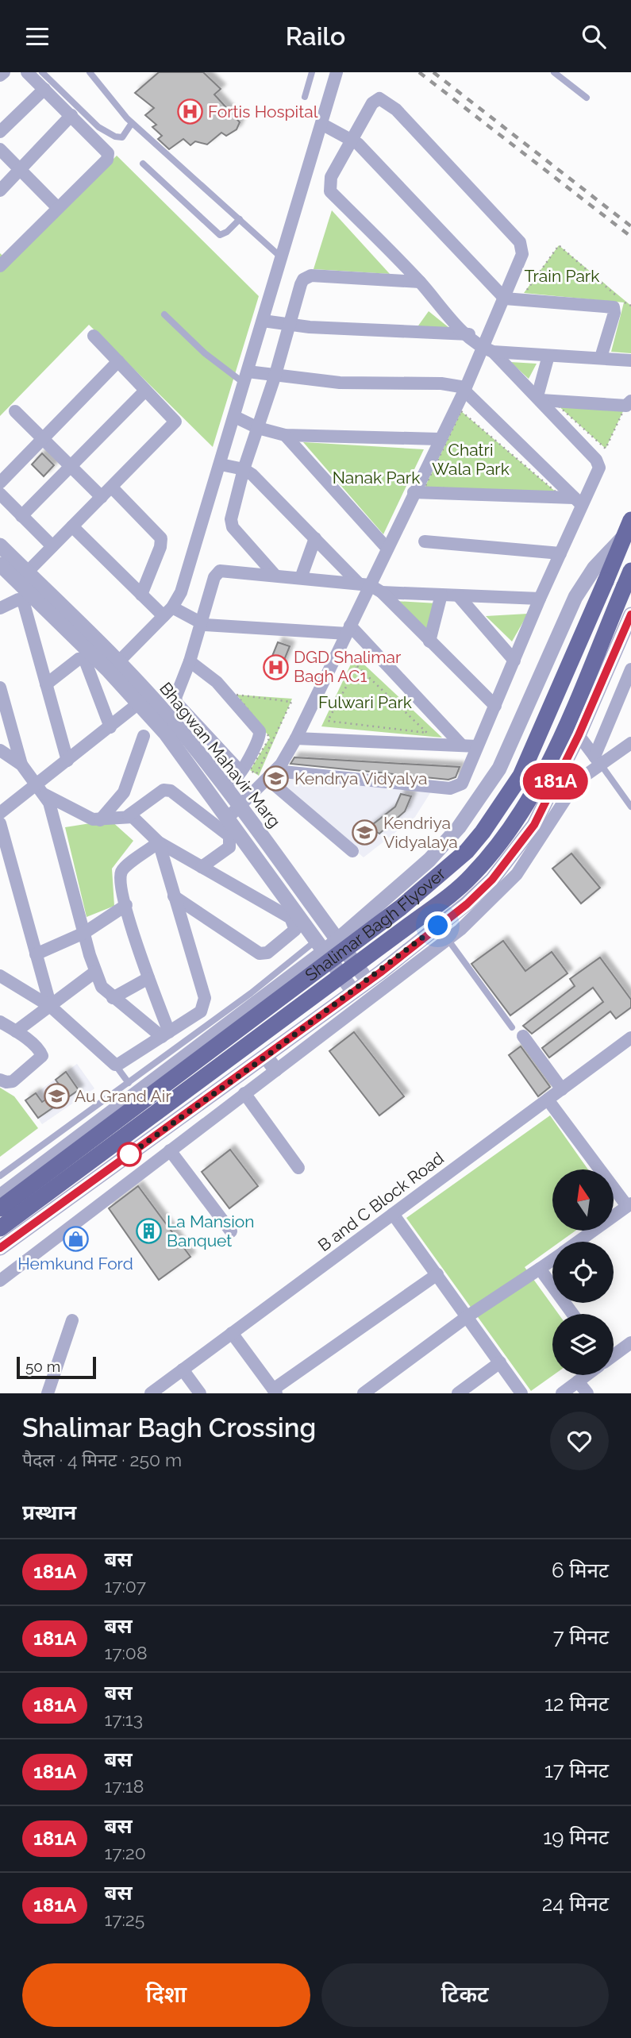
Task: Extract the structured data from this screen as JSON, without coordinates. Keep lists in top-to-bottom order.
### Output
{
  "streets": {
    "main road": ["Shalimar Bagh Flyover"],
    "street": ["Bhagwan Mahavir Marg", "B and C Block Road"]
  },
  "parks": [
    "Train Park",
    "Chatri Wala Park",
    "Nanak Park",
    "Fulwari Park"
  ],
  "places": {
    "hospital": ["Fortis Hospital", "DGD Shalimar Bagh AC1"],
    "school or university": ["Kendrya Vidyalya", "Kendriya Vidyalaya", "Au Grand Air"],
    "building": ["La Mansion Banquet"],
    "shop": ["Hemkund Ford"]
  },
  "lines": ["bus line 181A"],
  "scale_bar": "50 m",
  "north": "top",
  "page": {
    "header": "Railo",
    "on_map": "181A",
    "scale": "50 m",
    "heading": [
      ["Shalimar Bagh Crossing", "पैदल · 4 मिनट · 250 m"],
      "प्रस्थान"
    ],
    "list": [
      {
        "mark": "181A",
        "name": "बस",
        "note": "17:07",
        "value": "6 मिनट"
      },
      {
        "mark": "181A",
        "name": "बस",
        "note": "17:08",
        "value": "7 मिनट"
      },
      {
        "mark": "181A",
        "name": "बस",
        "note": "17:13",
        "value": "12 मिनट"
      },
      {
        "mark": "181A",
        "name": "बस",
        "note": "17:18",
        "value": "17 मिनट"
      },
      {
        "mark": "181A",
        "name": "बस",
        "note": "17:20",
        "value": "19 मिनट"
      },
      {
        "mark": "181A",
        "name": "बस",
        "note": "17:25",
        "value": "24 मिनट"
      }
    ],
    "buttons": ["दिशा", "टिकट"]
  }
}
